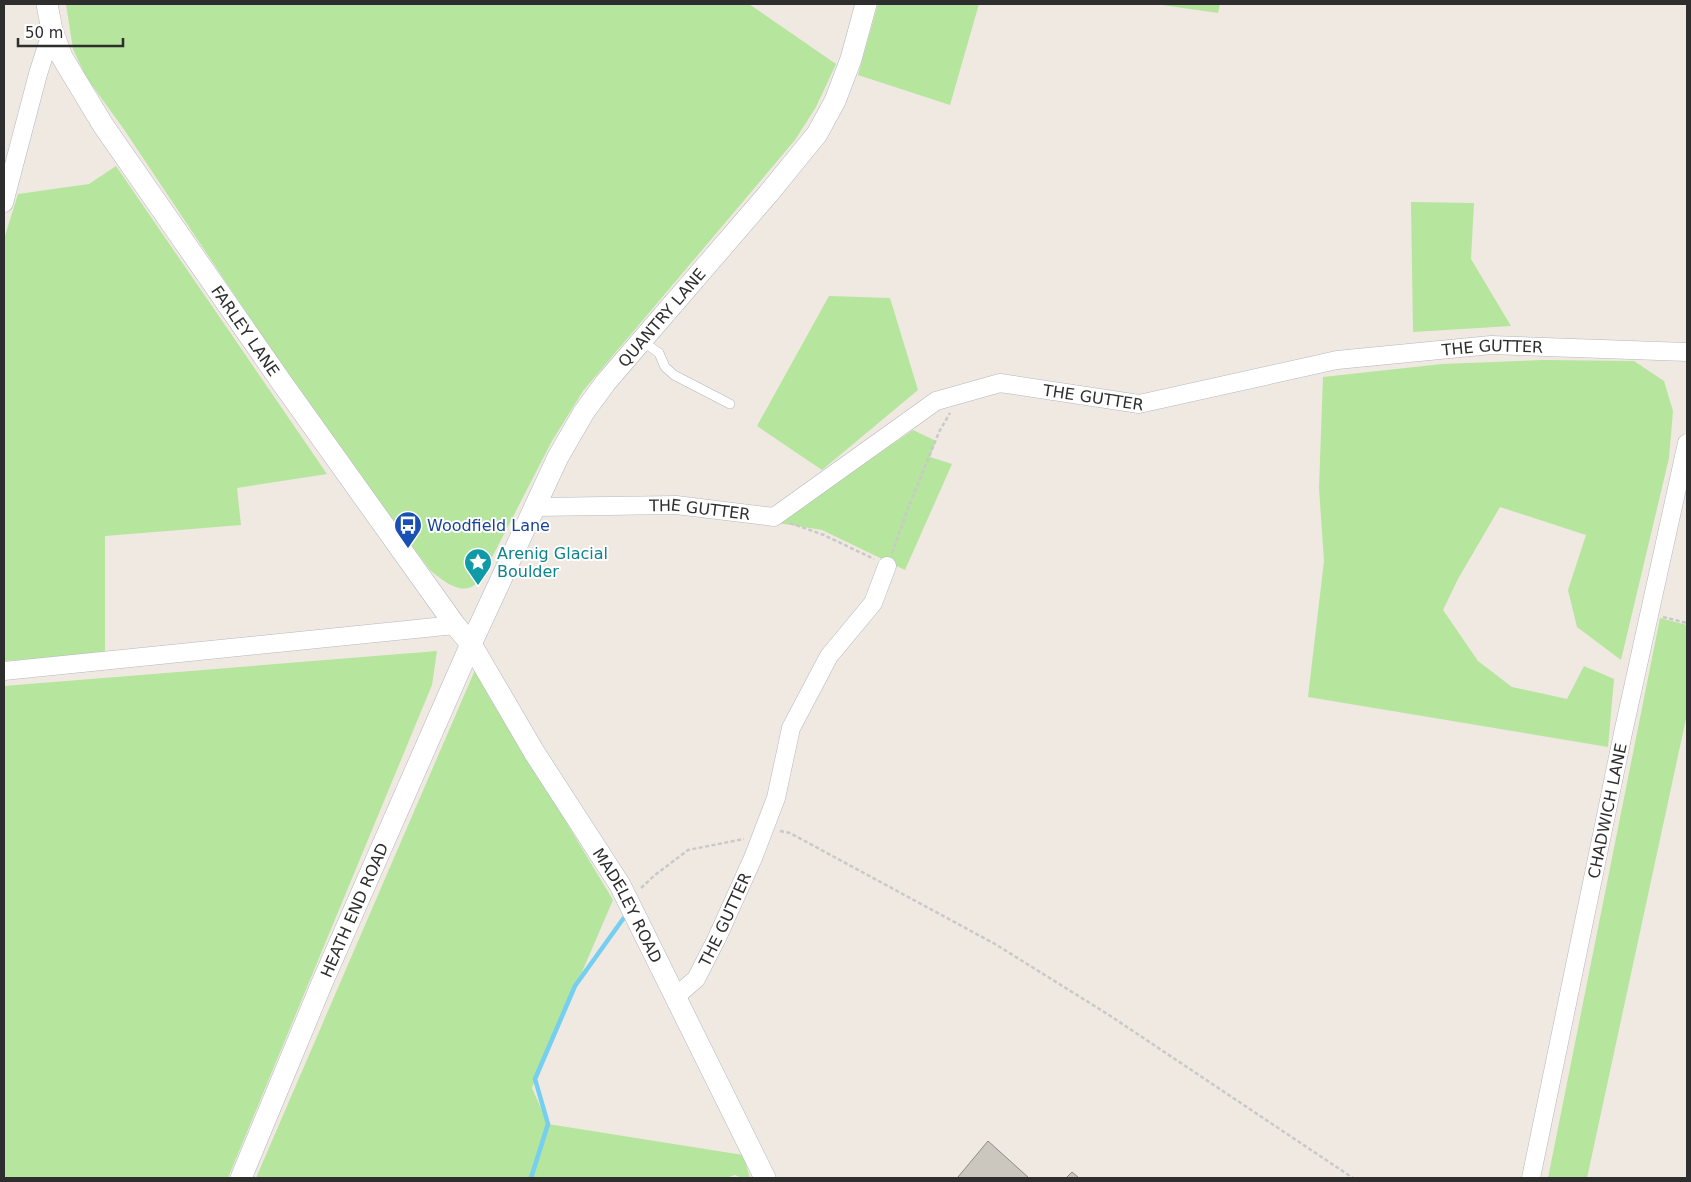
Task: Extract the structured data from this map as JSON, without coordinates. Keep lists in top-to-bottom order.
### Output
{
  "streets": {
    "street": [
      "QUANTRY LANE",
      "FARLEY LANE",
      "THE GUTTER",
      "CHADWICH LANE",
      "MADELEY ROAD",
      "HEATH END ROAD"
    ]
  },
  "crossings": [
    ["QUANTRY LANE", "FARLEY LANE"],
    ["QUANTRY LANE", "THE GUTTER"],
    ["QUANTRY LANE", "MADELEY ROAD"],
    ["QUANTRY LANE", "HEATH END ROAD"],
    ["FARLEY LANE", "MADELEY ROAD"],
    ["FARLEY LANE", "HEATH END ROAD"],
    ["THE GUTTER", "MADELEY ROAD"],
    ["MADELEY ROAD", "HEATH END ROAD"]
  ],
  "places": {
    "bus stop": ["Woodfield Lane"],
    "place": ["Arenig Glacial Boulder"]
  },
  "scale_bar": "50 m"
}
